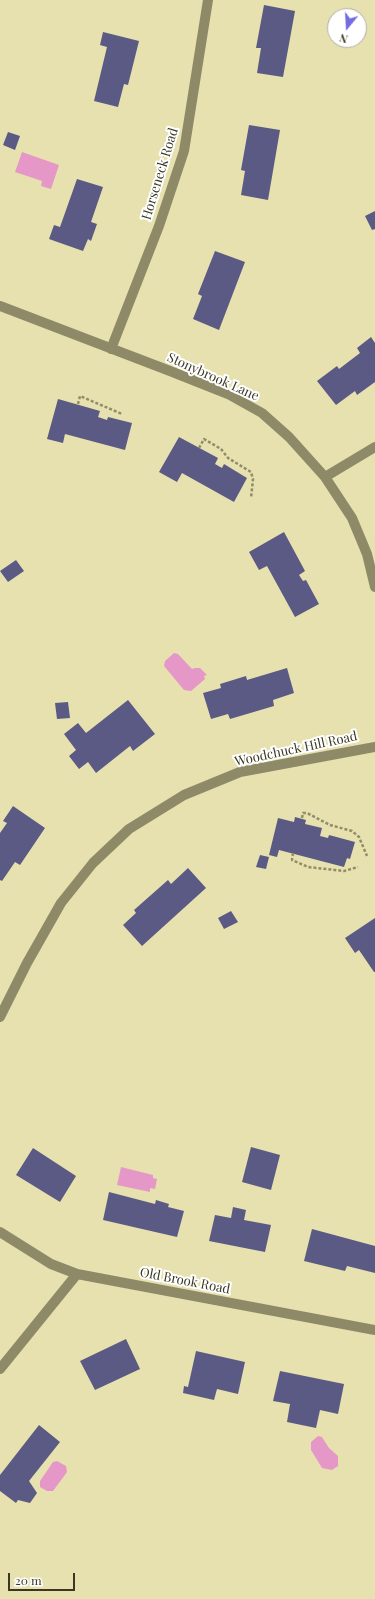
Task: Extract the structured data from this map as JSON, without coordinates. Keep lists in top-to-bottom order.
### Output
{
  "streets": {
    "street": [
      "Horseneck Road",
      "Stonybrook Lane",
      "Woodchuck Hill Road",
      "Old Brook Road"
    ]
  },
  "crossings": [
    ["Horseneck Road", "Stonybrook Lane"]
  ],
  "scale_bar": "20 m",
  "north": "bottom"
}
